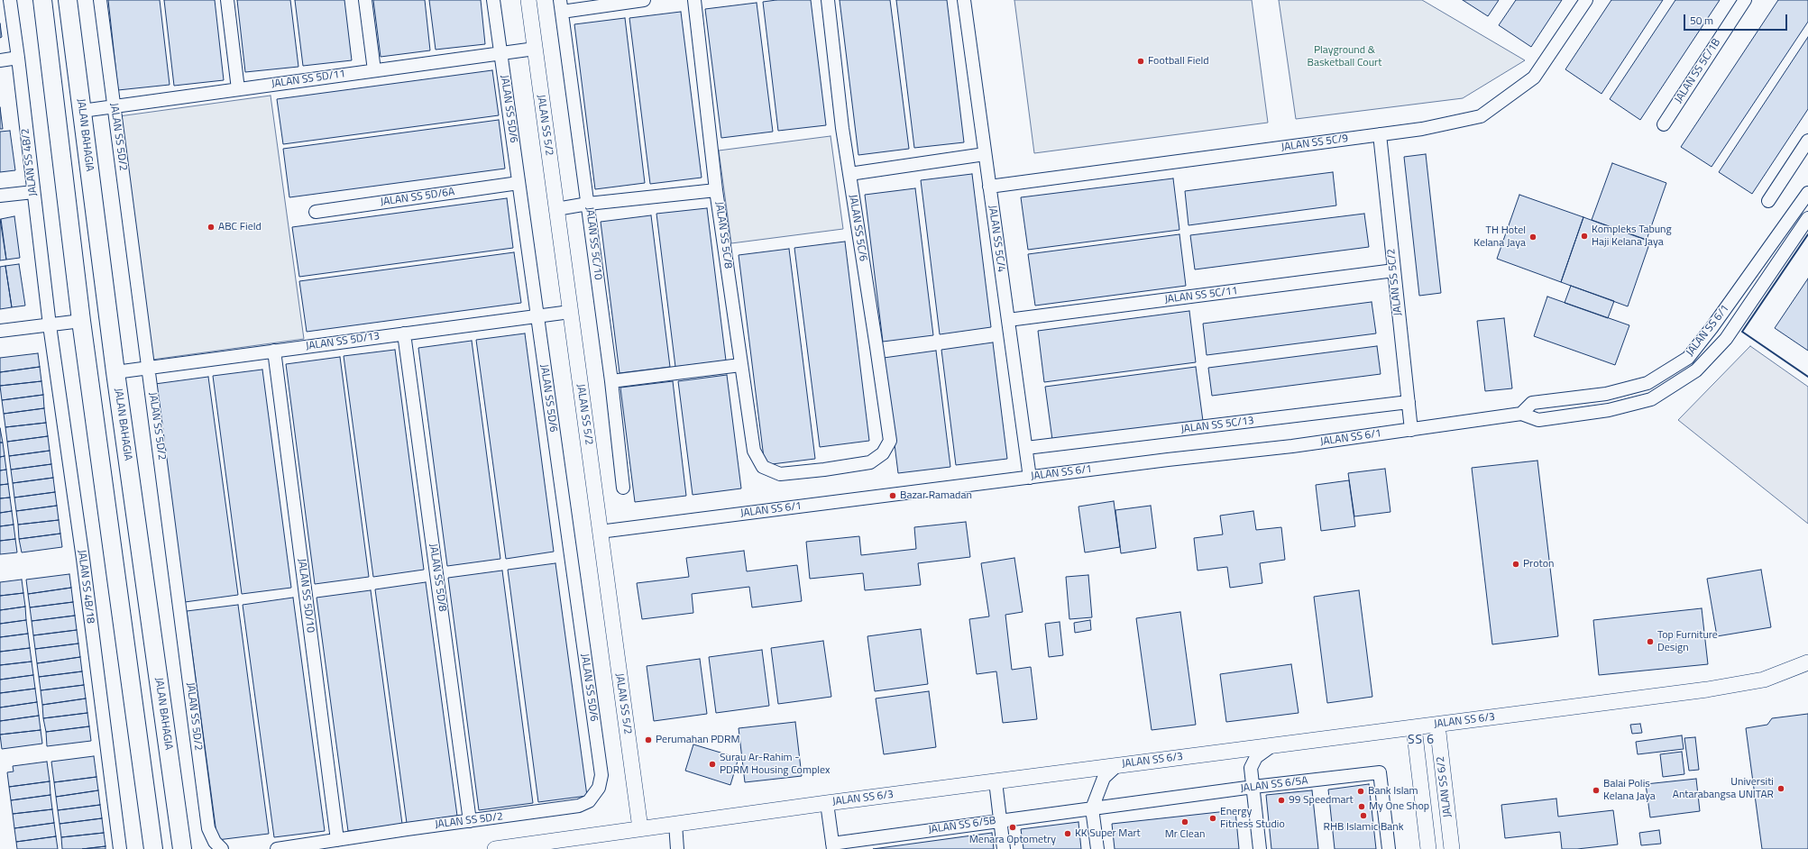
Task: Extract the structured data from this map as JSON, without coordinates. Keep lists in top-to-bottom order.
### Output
{
  "streets": {
    "main road": ["JALAN BAHAGIA"],
    "street": [
      "JALAN SS 5C/1B",
      "JALAN SS 5D/11",
      "JALAN SS 5D/6",
      "JALAN SS 5/2",
      "JALAN SS 5D/2",
      "JALAN SS 5C/9",
      "JALAN SS 4B/2",
      "JALAN SS 5D/6A",
      "JALAN SS 5C/6",
      "JALAN SS 5C/8",
      "JALAN SS 5C/4",
      "JALAN SS 5C/10",
      "JALAN SS 5C/2",
      "JALAN SS 5C/11",
      "JALAN SS 6/1",
      "JALAN SS 5D/13",
      "JALAN SS 5C/13",
      "JALAN SS 5D/8",
      "JALAN SS 4B/18",
      "JALAN SS 5D/10",
      "JALAN SS 6/3",
      "JALAN SS 6/5A",
      "JALAN SS 6/2",
      "JALAN SS 6/5B"
    ]
  },
  "crossings": [
    ["JALAN SS 5D/11", "JALAN SS 5D/6"],
    ["JALAN SS 5D/11", "JALAN SS 5/2"],
    ["JALAN SS 5D/11", "JALAN BAHAGIA"],
    ["JALAN SS 5D/11", "JALAN SS 5D/2"],
    ["JALAN SS 5D/6", "JALAN SS 5D/2"],
    ["JALAN SS 5D/6", "JALAN SS 5D/6A"],
    ["JALAN SS 5D/6", "JALAN SS 5D/13"],
    ["JALAN SS 5/2", "JALAN SS 6/1"],
    ["JALAN SS 5/2", "JALAN SS 5D/13"],
    ["JALAN SS 5/2", "JALAN SS 6/3"],
    ["JALAN BAHAGIA", "JALAN SS 5D/13"],
    ["JALAN SS 5D/2", "JALAN SS 5D/13"],
    ["JALAN SS 5D/2", "JALAN SS 5D/8"],
    ["JALAN SS 5D/2", "JALAN SS 5D/10"],
    ["JALAN SS 5C/9", "JALAN SS 5C/4"],
    ["JALAN SS 5C/9", "JALAN SS 5C/2"],
    ["JALAN SS 4B/2", "JALAN SS 4B/18"],
    ["JALAN SS 5C/6", "JALAN SS 5C/8"],
    ["JALAN SS 5C/4", "JALAN SS 5C/11"],
    ["JALAN SS 5C/4", "JALAN SS 6/1"],
    ["JALAN SS 5C/4", "JALAN SS 5C/13"],
    ["JALAN SS 5C/2", "JALAN SS 5C/11"],
    ["JALAN SS 5C/2", "JALAN SS 6/1"],
    ["JALAN SS 5C/2", "JALAN SS 5C/13"],
    ["JALAN SS 5D/13", "JALAN SS 5D/8"],
    ["JALAN SS 5D/13", "JALAN SS 5D/10"],
    ["JALAN SS 6/3", "JALAN SS 6/2"],
    ["JALAN SS 6/5A", "JALAN SS 6/5B"]
  ],
  "districts": ["SS 6"],
  "parks": ["Playground & Basketball Court"],
  "places": [
    "Football Field",
    "ABC Field",
    "Kompleks Tabung Haji Kelana Jaya",
    "TH Hotel Kelana Jaya",
    "Bazar Ramadan",
    "Proton",
    "Top Furniture Design",
    "Perumahan PDRM",
    "Surau Ar-Rahim - PDRM Housing Complex",
    "Universiti Antarabangsa UNITAR",
    "Balai Polis Kelana Jaya",
    "Bank Islam",
    "99 Speedmart",
    "My One Shop",
    "RHB Islamic Bank",
    "Energy Fitness Studio",
    "Mr Clean",
    "Menara Optometry",
    "KK Super Mart"
  ],
  "scale_bar": "50 m"
}
